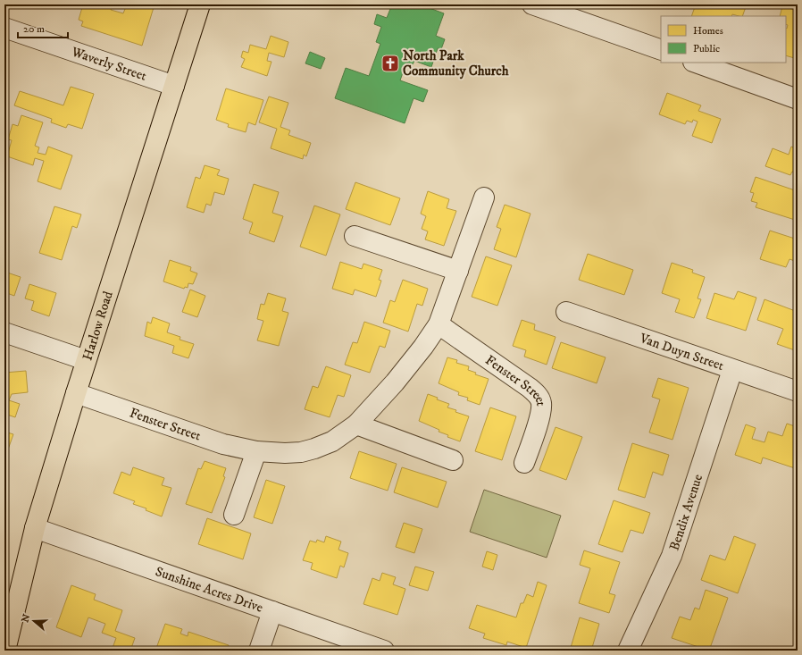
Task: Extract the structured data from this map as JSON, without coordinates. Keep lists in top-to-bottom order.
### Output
{
  "streets": {
    "main road": ["Harlow Road"],
    "street": [
      "Waverly Street",
      "Van Duyn Street",
      "Fenster Street",
      "Bendix Avenue",
      "Sunshine Acres Drive"
    ]
  },
  "crossings": [
    ["Waverly Street", "Harlow Road"],
    ["Harlow Road", "Fenster Street"],
    ["Harlow Road", "Sunshine Acres Drive"],
    ["Van Duyn Street", "Bendix Avenue"]
  ],
  "places": {
    "church": ["North Park Community Church"]
  },
  "legend": ["Homes", "Public"],
  "scale_bar": "20 m",
  "north": "left"
}
